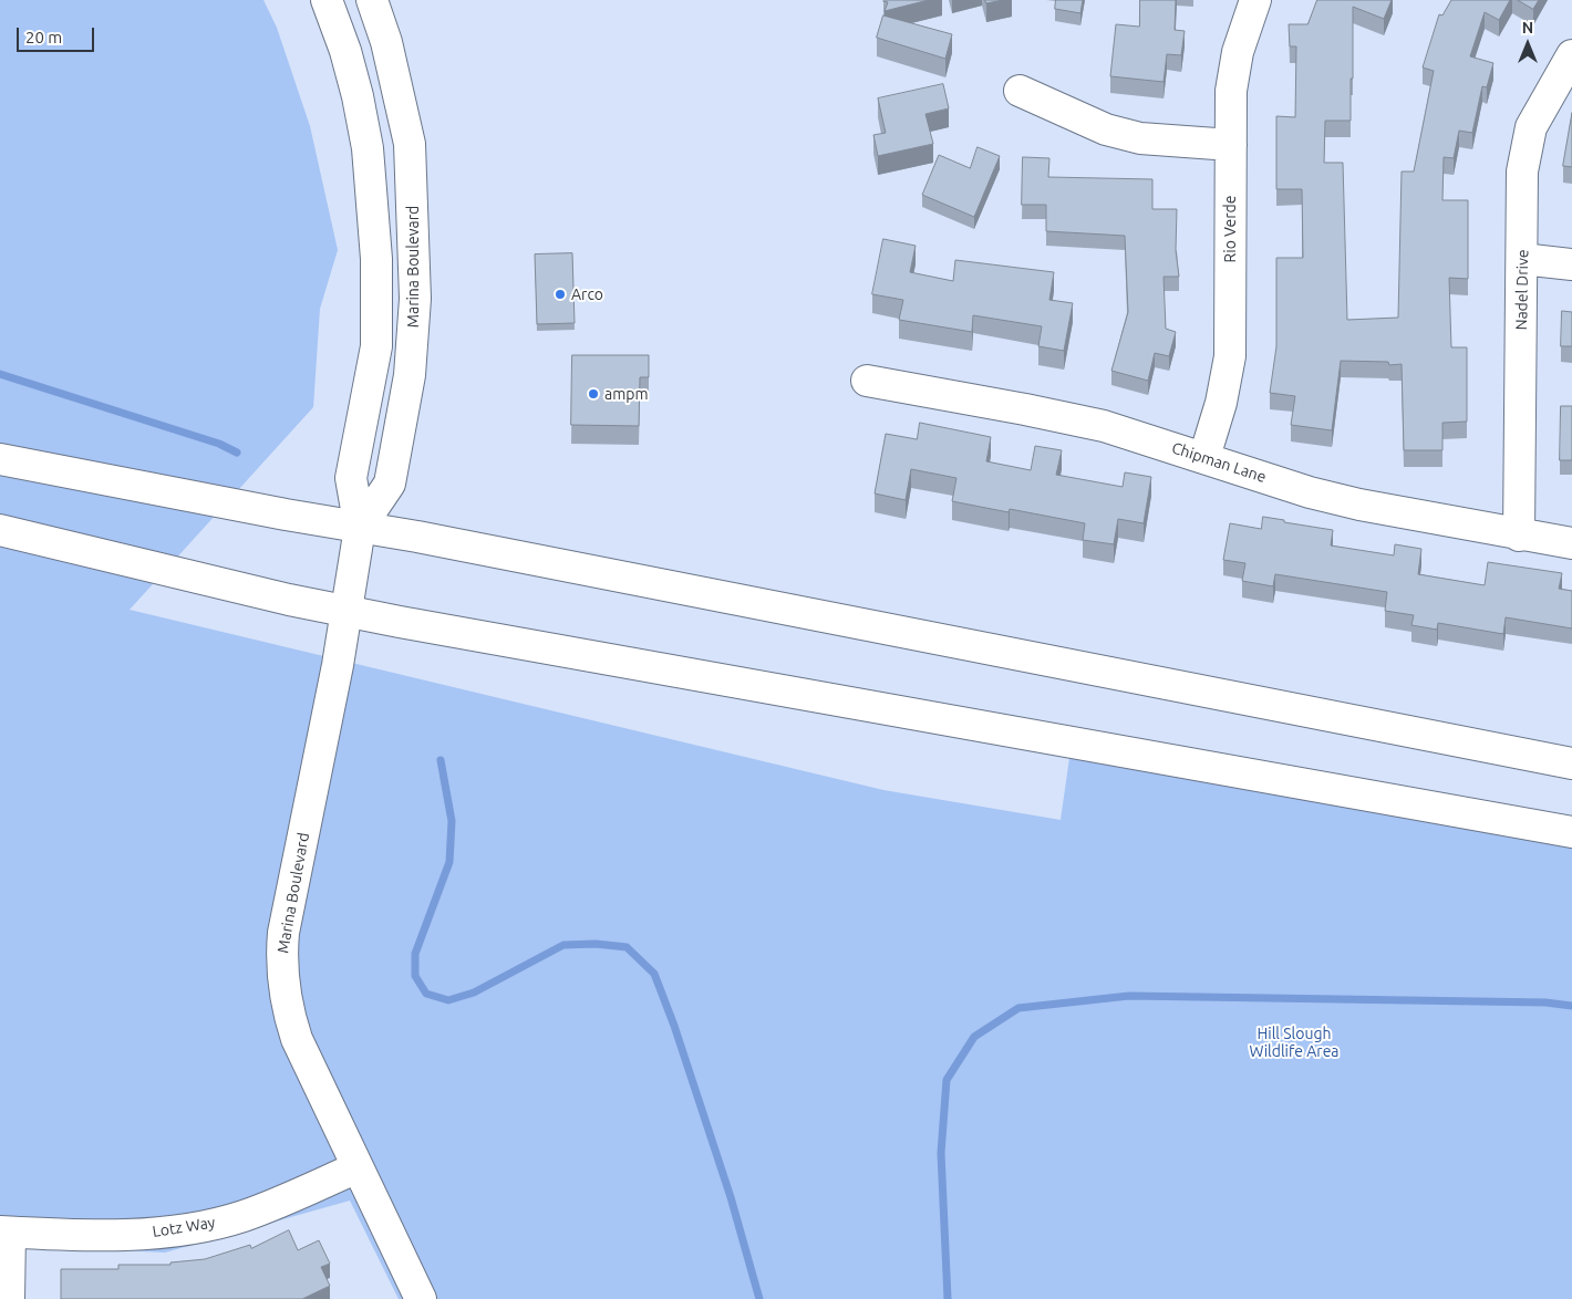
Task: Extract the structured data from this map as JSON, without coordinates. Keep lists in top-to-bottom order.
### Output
{
  "streets": {
    "main road": [
      "Rio Verde",
      "Marina Boulevard",
      "Nadel Drive",
      "Chipman Lane",
      "Lotz Way"
    ]
  },
  "crossings": [
    ["Rio Verde", "Chipman Lane"],
    ["Marina Boulevard", "Lotz Way"],
    ["Nadel Drive", "Chipman Lane"]
  ],
  "parks": ["Hill Slough Wildlife Area"],
  "places": ["Arco", "ampm"],
  "scale_bar": "20 m",
  "north": "top"
}
